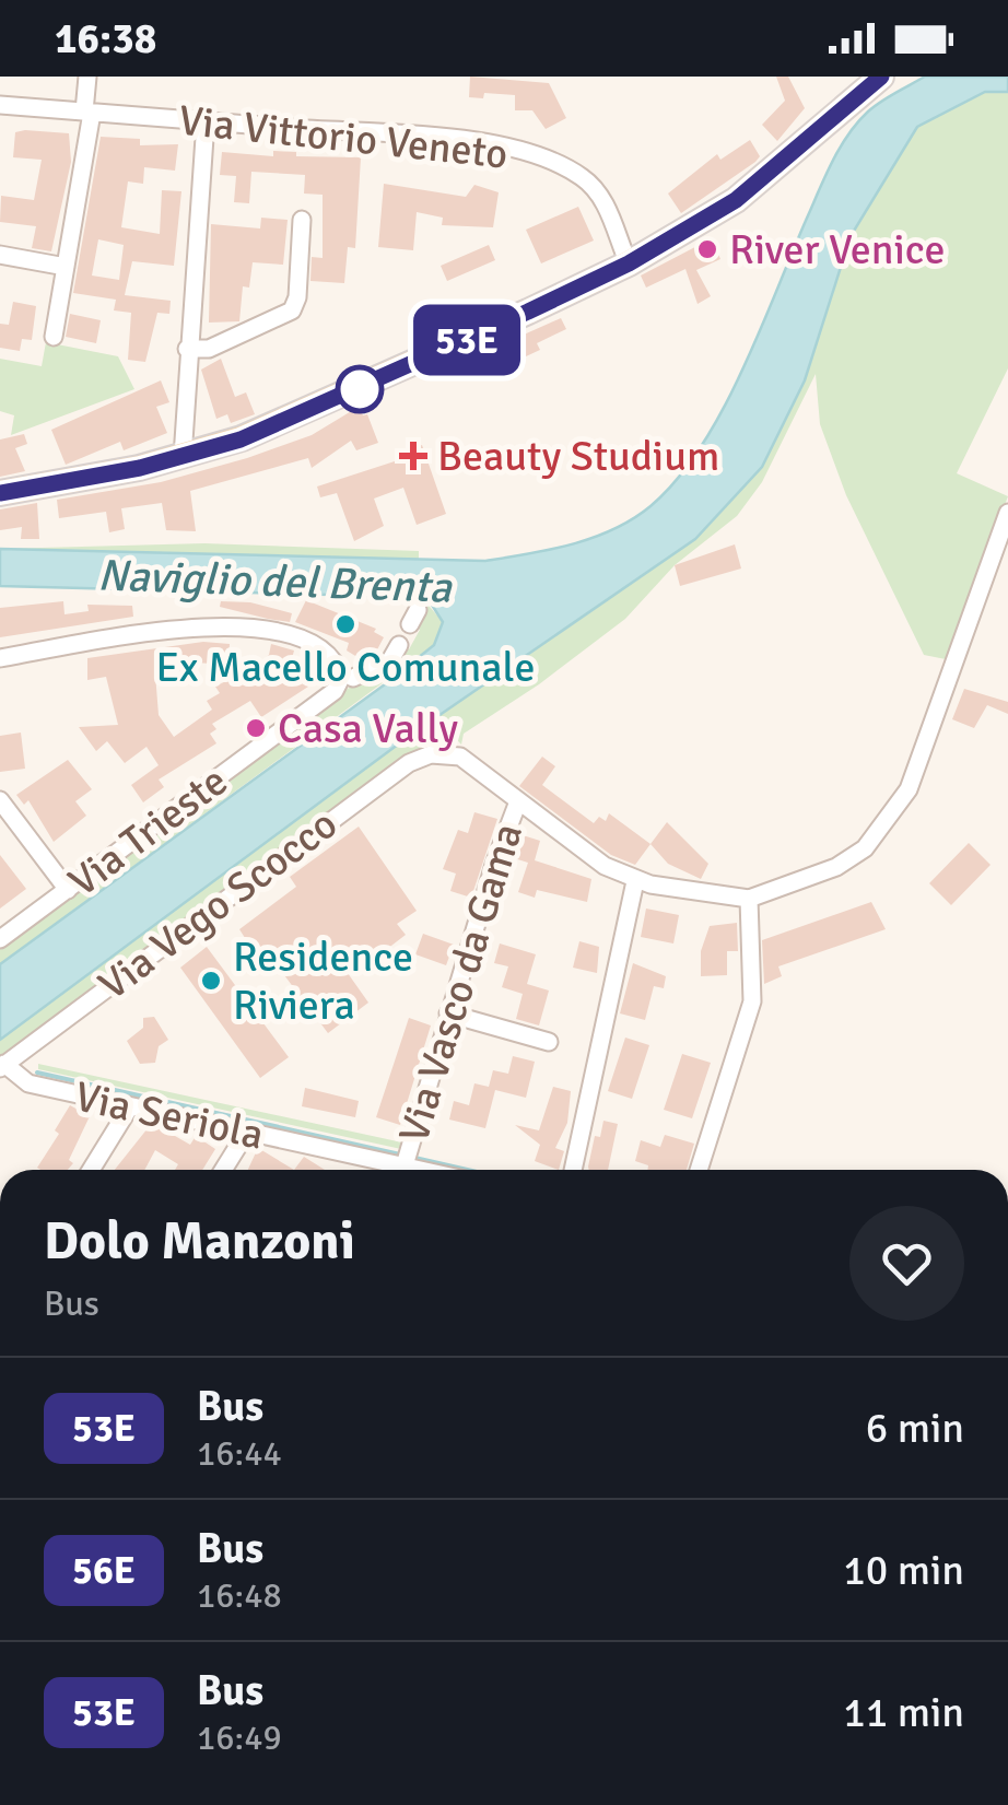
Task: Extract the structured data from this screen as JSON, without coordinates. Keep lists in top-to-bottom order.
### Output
{
  "streets": {
    "street": [
      "Via Vittorio Veneto",
      "Via Trieste",
      "Via Vego Scocco",
      "Via Vasco da Gama",
      "Via Seriola"
    ]
  },
  "crossings": [
    ["Via Vego Scocco", "Via Vasco da Gama"],
    ["Via Vego Scocco", "Via Seriola"],
    ["Via Vasco da Gama", "Via Seriola"]
  ],
  "water": ["Naviglio del Brenta"],
  "places": {
    "other": [
      "River Venice",
      "Ex Macello Comunale",
      "Casa Vally",
      "Residence Riviera"
    ],
    "health": ["Beauty Studium"]
  },
  "lines": ["bus line 53E"],
  "page": {
    "status": "16:38",
    "on_map": "53E",
    "heading": ["Dolo Manzoni", "Bus"],
    "list": [
      {
        "mark": "53E",
        "name": "Bus",
        "note": "16:44",
        "value": "6 min"
      },
      {
        "mark": "56E",
        "name": "Bus",
        "note": "16:48",
        "value": "10 min"
      },
      {
        "mark": "53E",
        "name": "Bus",
        "note": "16:49",
        "value": "11 min"
      }
    ]
  }
}
